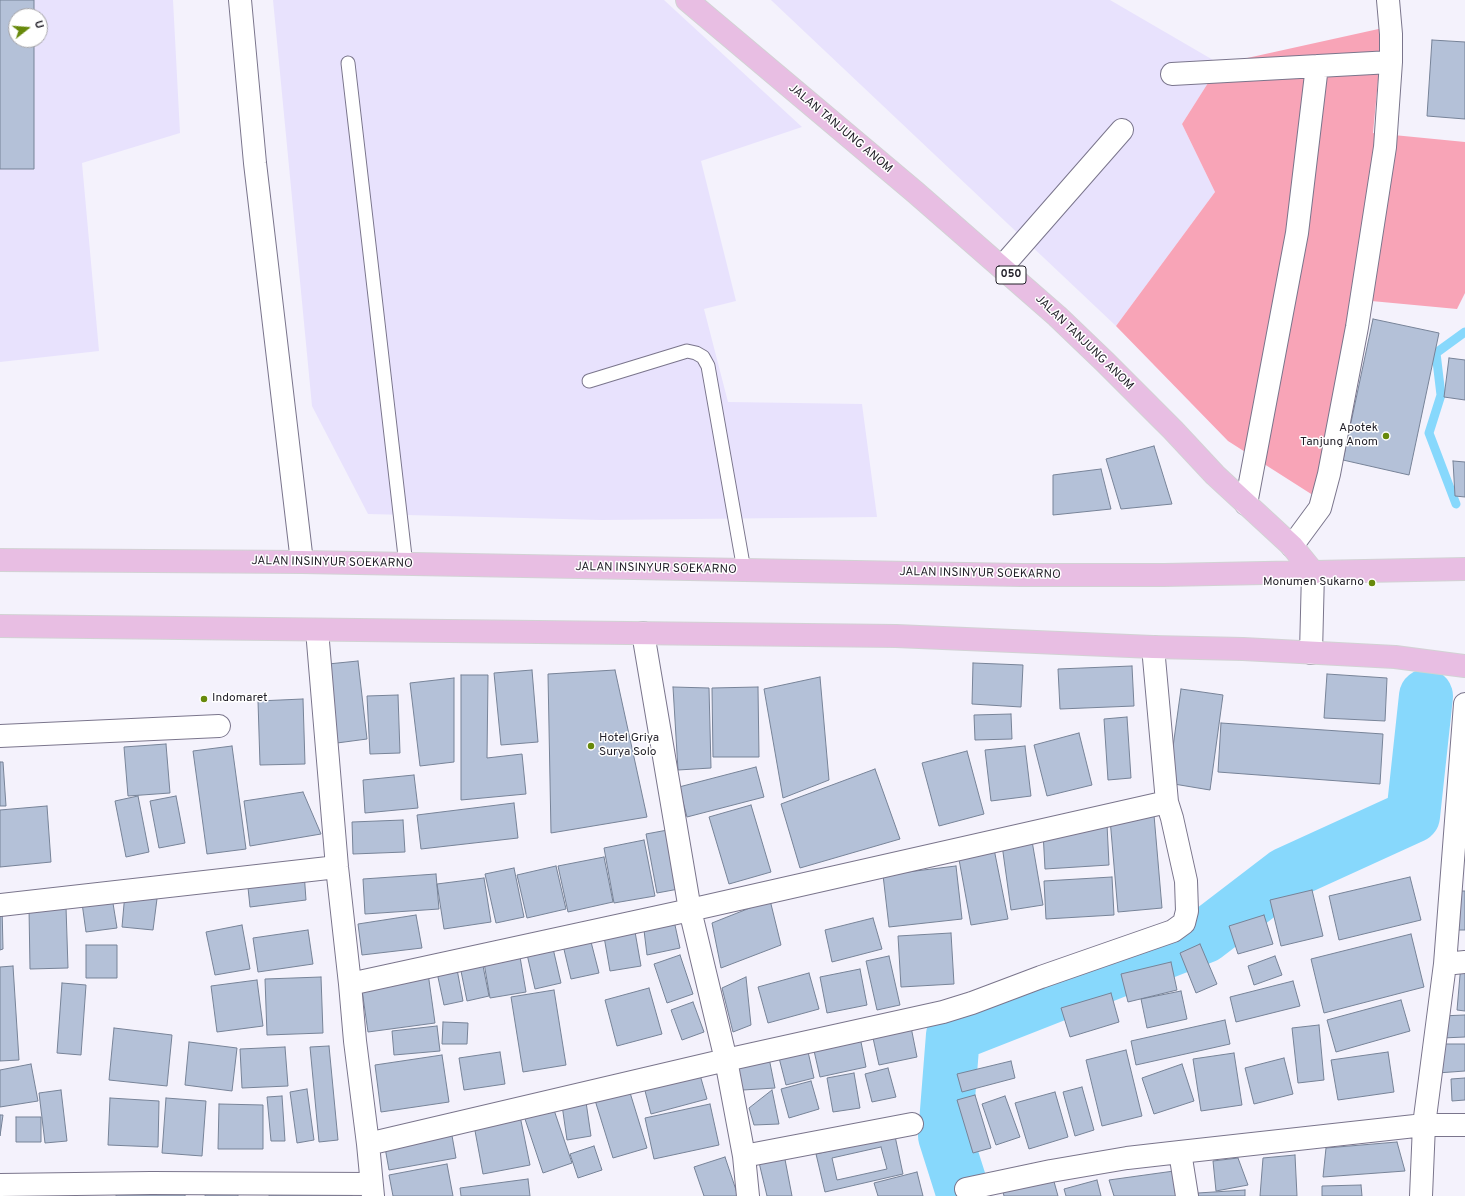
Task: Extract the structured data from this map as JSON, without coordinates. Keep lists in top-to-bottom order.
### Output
{
  "streets": {
    "main road": ["JALAN TANJUNG ANOM", "050", "JALAN INSINYUR SOEKARNO"]
  },
  "crossings": [
    ["JALAN TANJUNG ANOM", "JALAN INSINYUR SOEKARNO"]
  ],
  "places": [
    "Apotek Tanjung Anom",
    "Monumen Sukarno",
    "Indomaret",
    "Hotel Griya Surya Solo"
  ],
  "north": "right"
}
